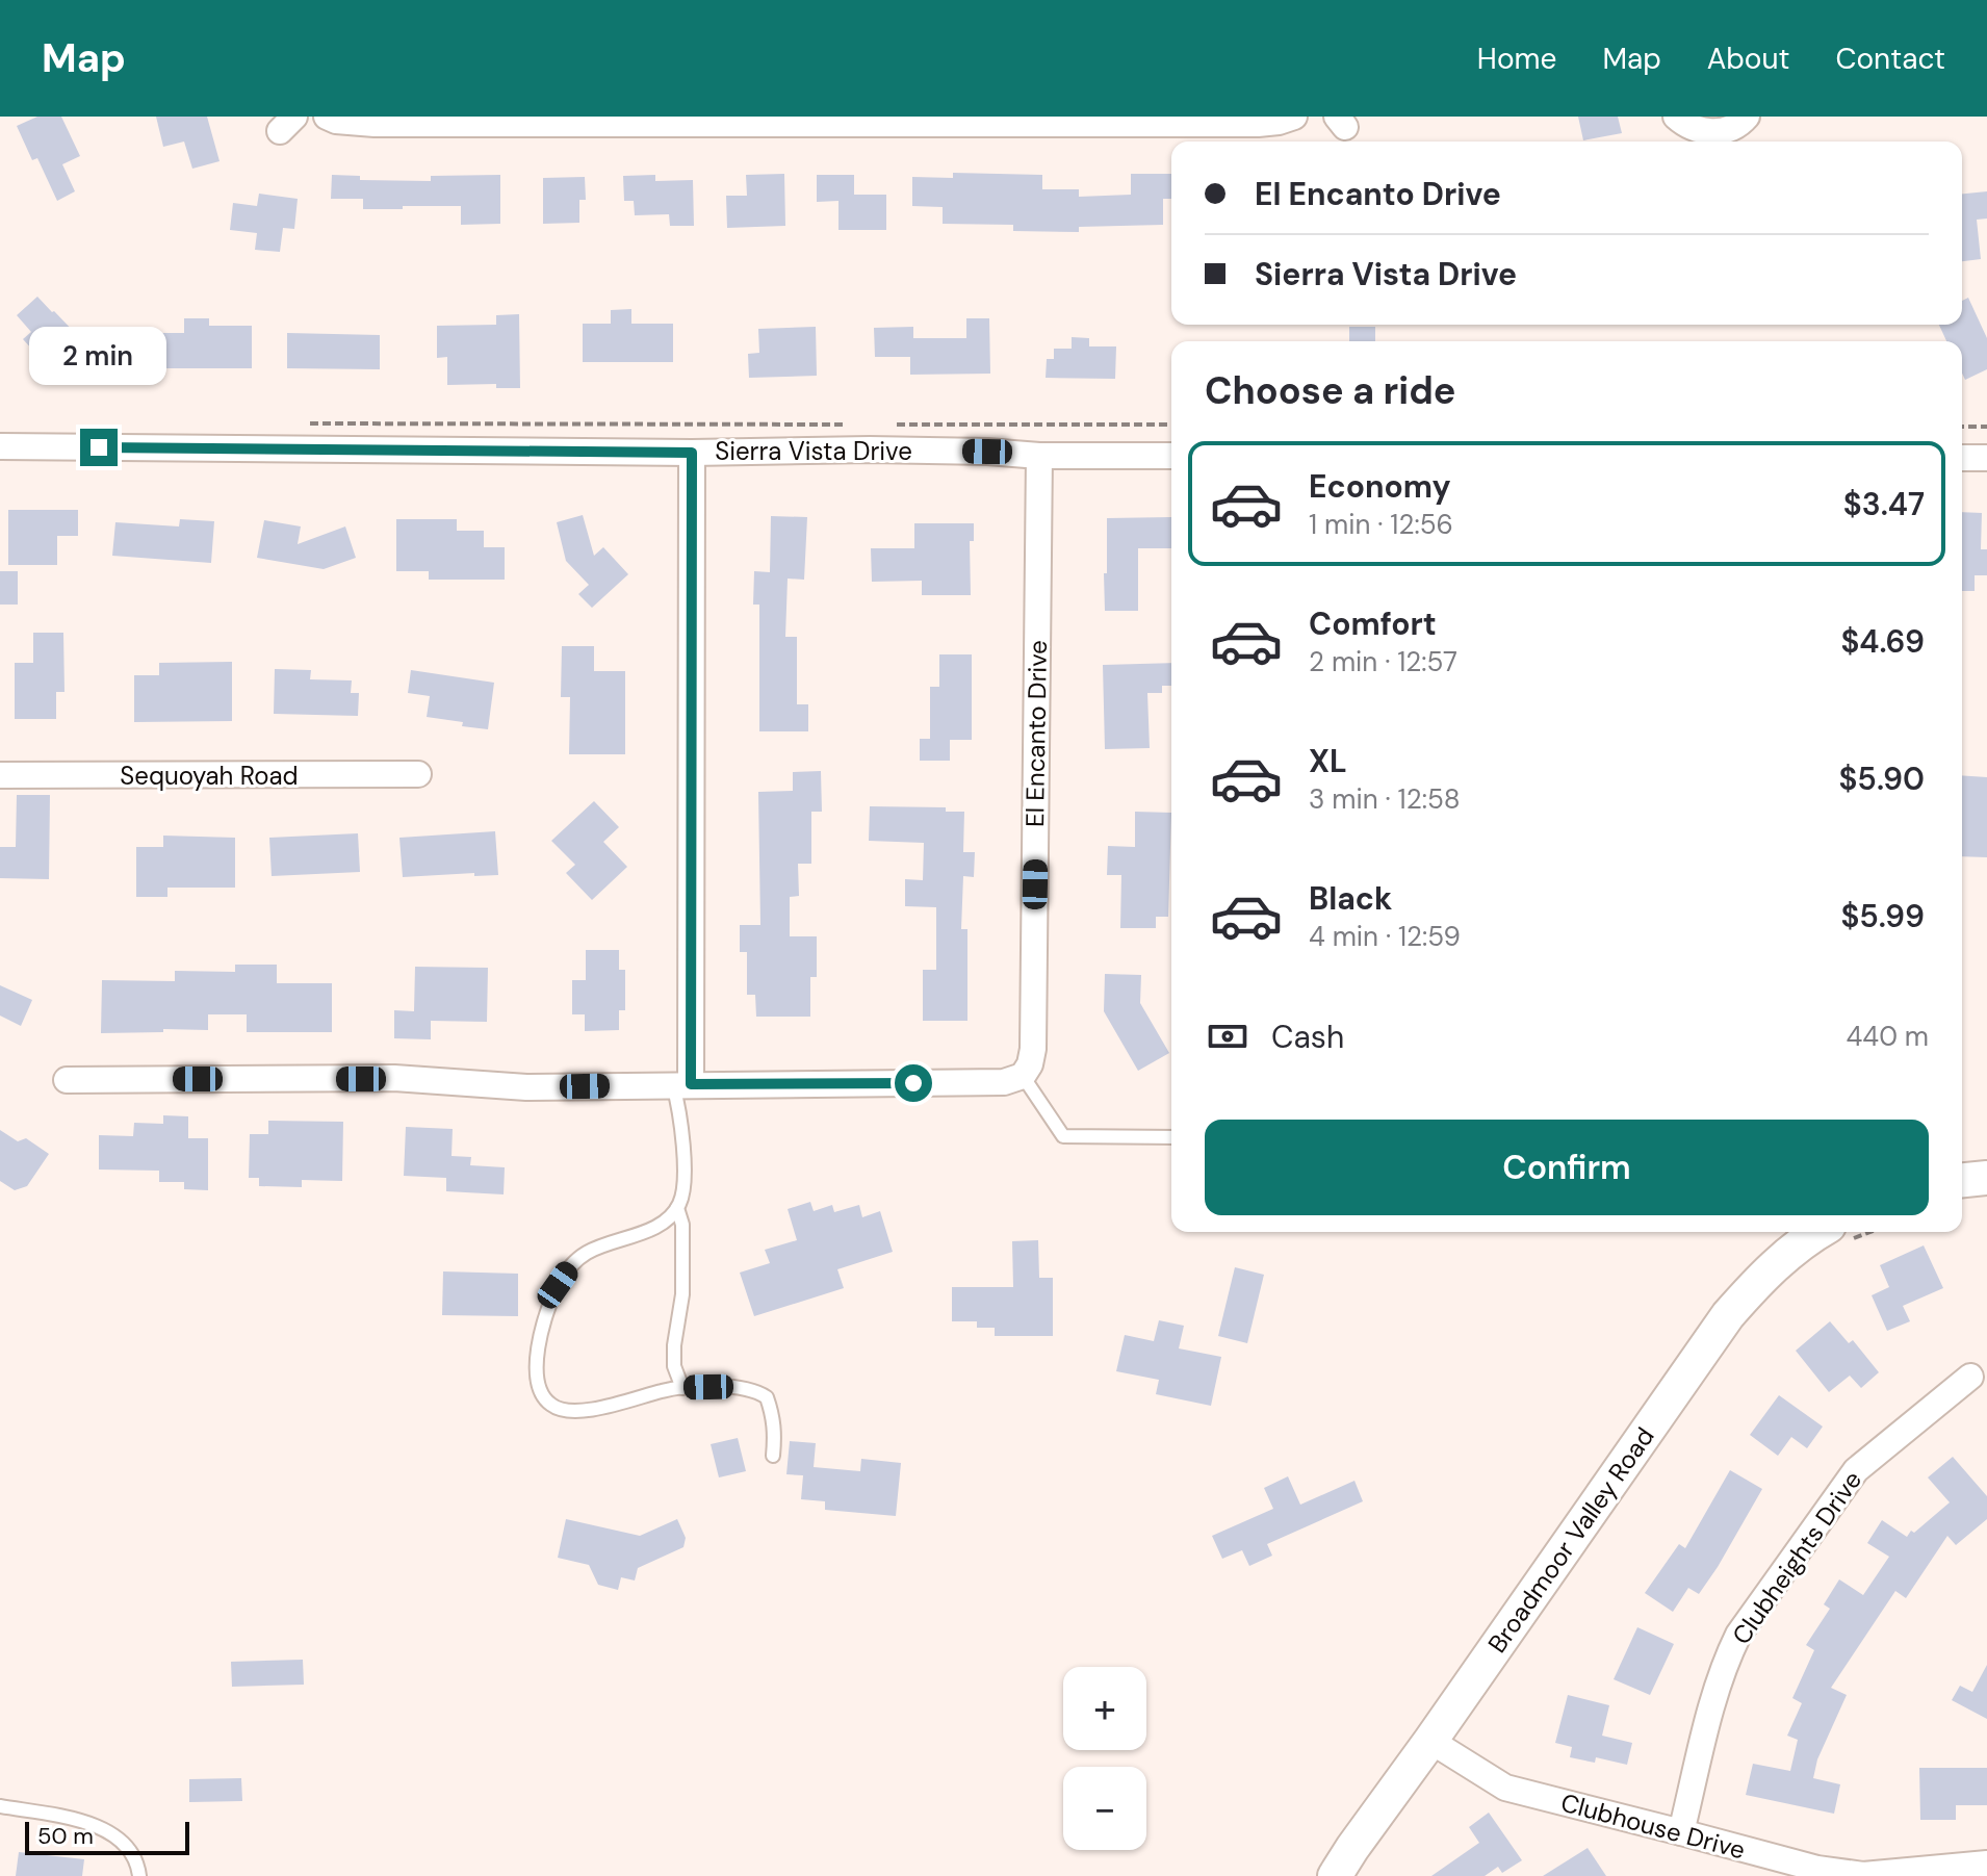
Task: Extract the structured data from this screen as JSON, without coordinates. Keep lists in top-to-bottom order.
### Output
{
  "streets": {
    "street": [
      "Sierra Vista Drive",
      "El Encanto Drive",
      "Sequoyah Road",
      "Broadmoor Valley Road",
      "Clubheights Drive",
      "Clubhouse Drive"
    ]
  },
  "crossings": [
    ["Sierra Vista Drive", "El Encanto Drive"],
    ["Broadmoor Valley Road", "Clubhouse Drive"],
    ["Clubheights Drive", "Clubhouse Drive"]
  ],
  "scale_bar": "50 m",
  "page": {
    "header": "Map",
    "nav": [
      "Home",
      "Map",
      "About",
      "Contact"
    ],
    "banner": ["El Encanto Drive", "Sierra Vista Drive"],
    "bubble": "2 min",
    "heading": "Choose a ride",
    "list": [
      {
        "name": "Economy",
        "note": "1 min · 12:56",
        "value": "$3.47"
      },
      {
        "name": "Comfort",
        "note": "2 min · 12:57",
        "value": "$4.69"
      },
      {
        "name": "XL",
        "note": "3 min · 12:58",
        "value": "$5.90"
      },
      {
        "name": "Black",
        "note": "4 min · 12:59",
        "value": "$5.99"
      }
    ],
    "pay": ["Cash", "440 m"],
    "buttons": "Confirm",
    "map_buttons": ["+", "−"],
    "scale": "50 m"
  }
}
